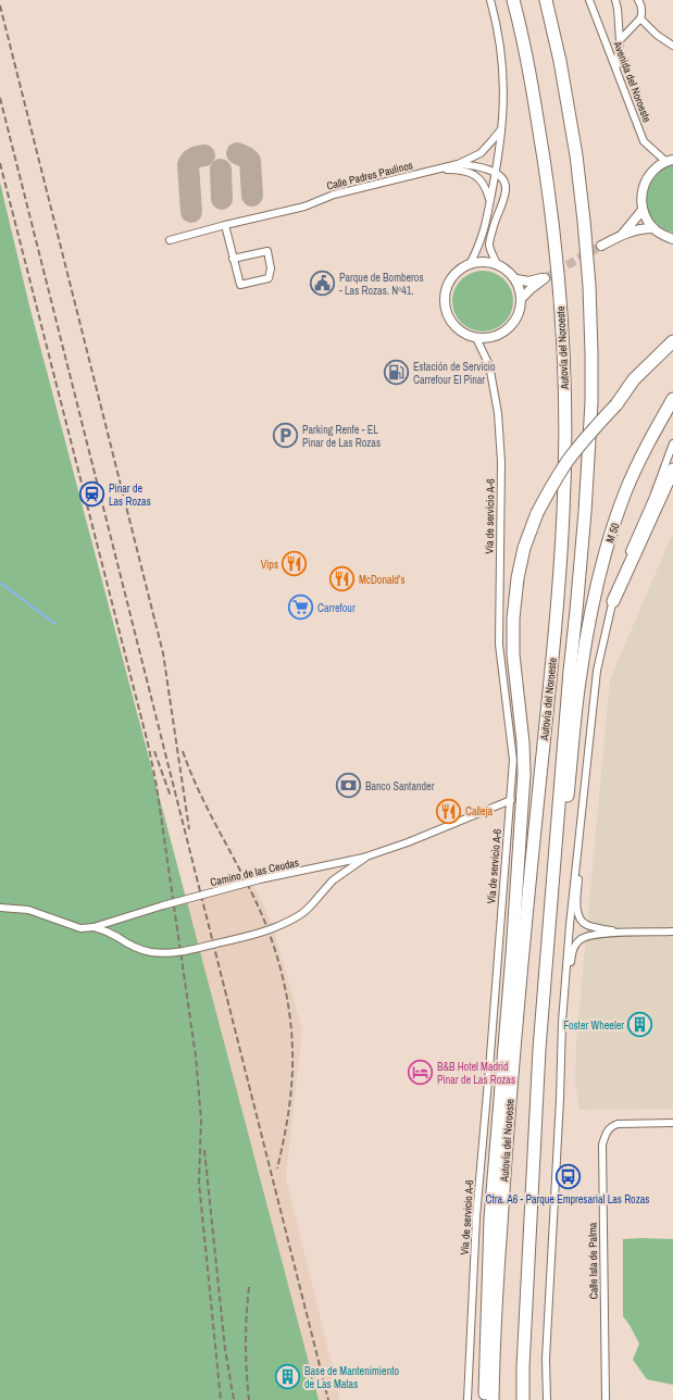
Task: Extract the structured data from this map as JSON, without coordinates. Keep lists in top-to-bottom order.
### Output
{
  "streets": {
    "highway": ["Autovía del Noroeste", "M 50"],
    "street": [
      "Avenida del Noroeste",
      "Calle Padres Paulinos",
      "Vía de servicio A-6",
      "Camino de las Ceudas",
      "Calle Isla de Palma"
    ]
  },
  "crossings": [
    ["Autovía del Noroeste", "M 50"],
    ["Vía de servicio A-6", "Camino de las Ceudas"]
  ],
  "places": {
    "public building": ["Parque de Bomberos - Las Rozas. Nº41."],
    "fuel station": ["Estación de Servicio Carrefour El Pinar"],
    "parking": ["Parking Renfe - EL Pinar de Las Rozas"],
    "station": ["Pinar de Las Rozas"],
    "restaurant": ["Vips", "McDonald's", "Calleja"],
    "supermarket": ["Carrefour"],
    "bank": ["Banco Santander"],
    "building": ["Foster Wheeler", "Base de Mantenimiento de Las Matas"],
    "hotel": ["B&B Hotel Madrid Pinar de Las Rozas"],
    "bus stop": ["Ctra. A6 - Parque Empresarial Las Rozas"]
  }
}
